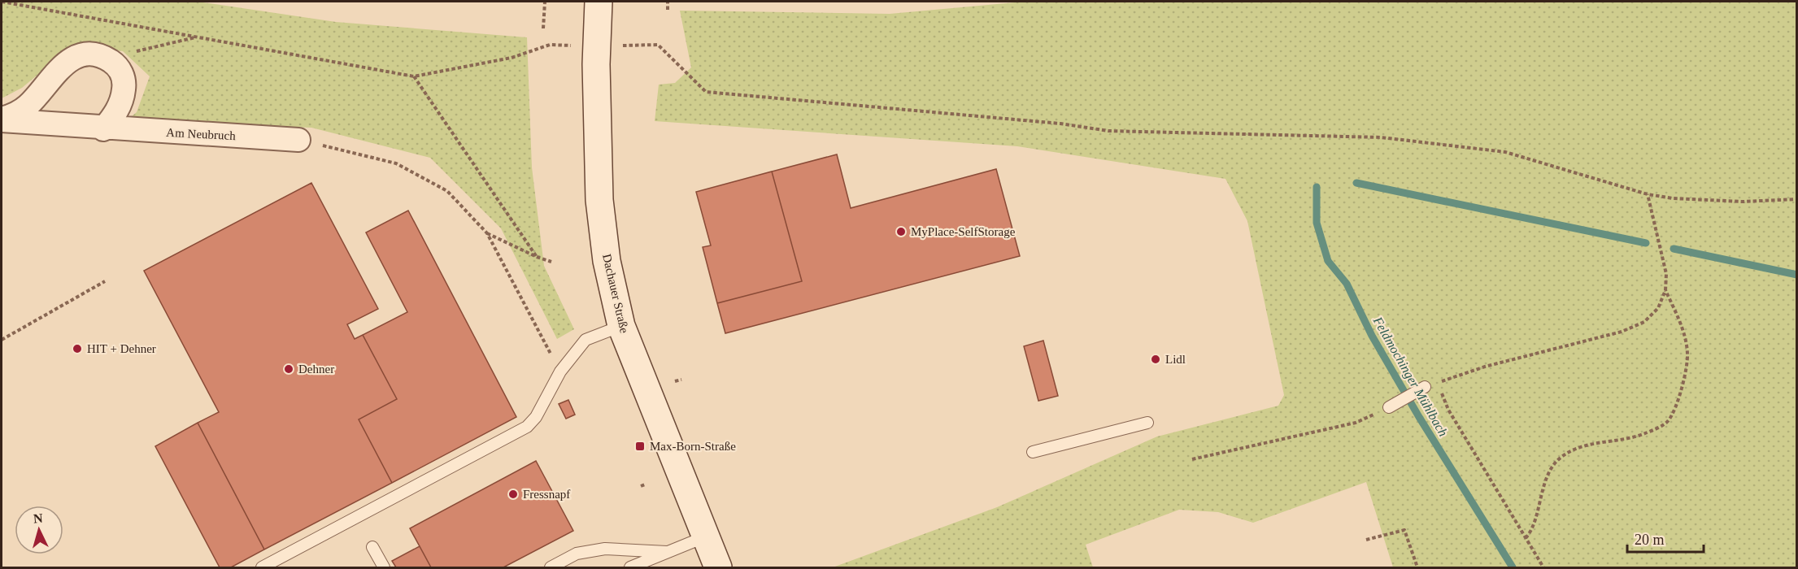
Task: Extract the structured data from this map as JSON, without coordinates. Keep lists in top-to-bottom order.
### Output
{
  "streets": {
    "main road": ["Dachauer Straße"],
    "street": ["Am Neubruch"]
  },
  "water": ["Feldmochinger Mühlbach"],
  "places": {
    "other": [
      "MyPlace-SelfStorage",
      "HIT + Dehner",
      "Lidl",
      "Dehner",
      "Fressnapf"
    ],
    "transit": ["Max-Born-Straße"]
  },
  "scale_bar": "20 m",
  "north": "top"
}
